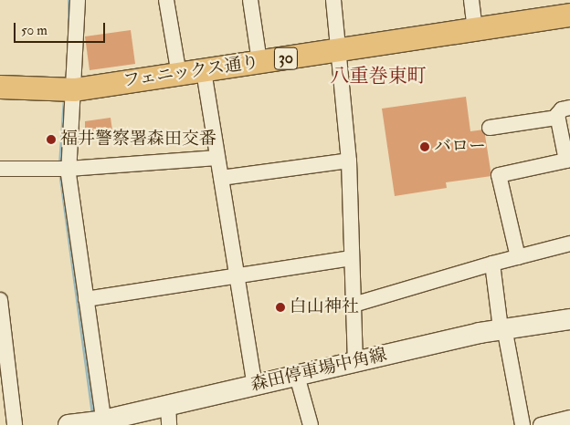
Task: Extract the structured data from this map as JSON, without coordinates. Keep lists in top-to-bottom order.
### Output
{
  "streets": {
    "main road": ["30", "フェニックス通り", "森田停車場中角線"]
  },
  "districts": ["八重巻東町"],
  "places": ["福井警察署森田交番", "バロー", "白山神社"],
  "scale_bar": "50 m"
}
